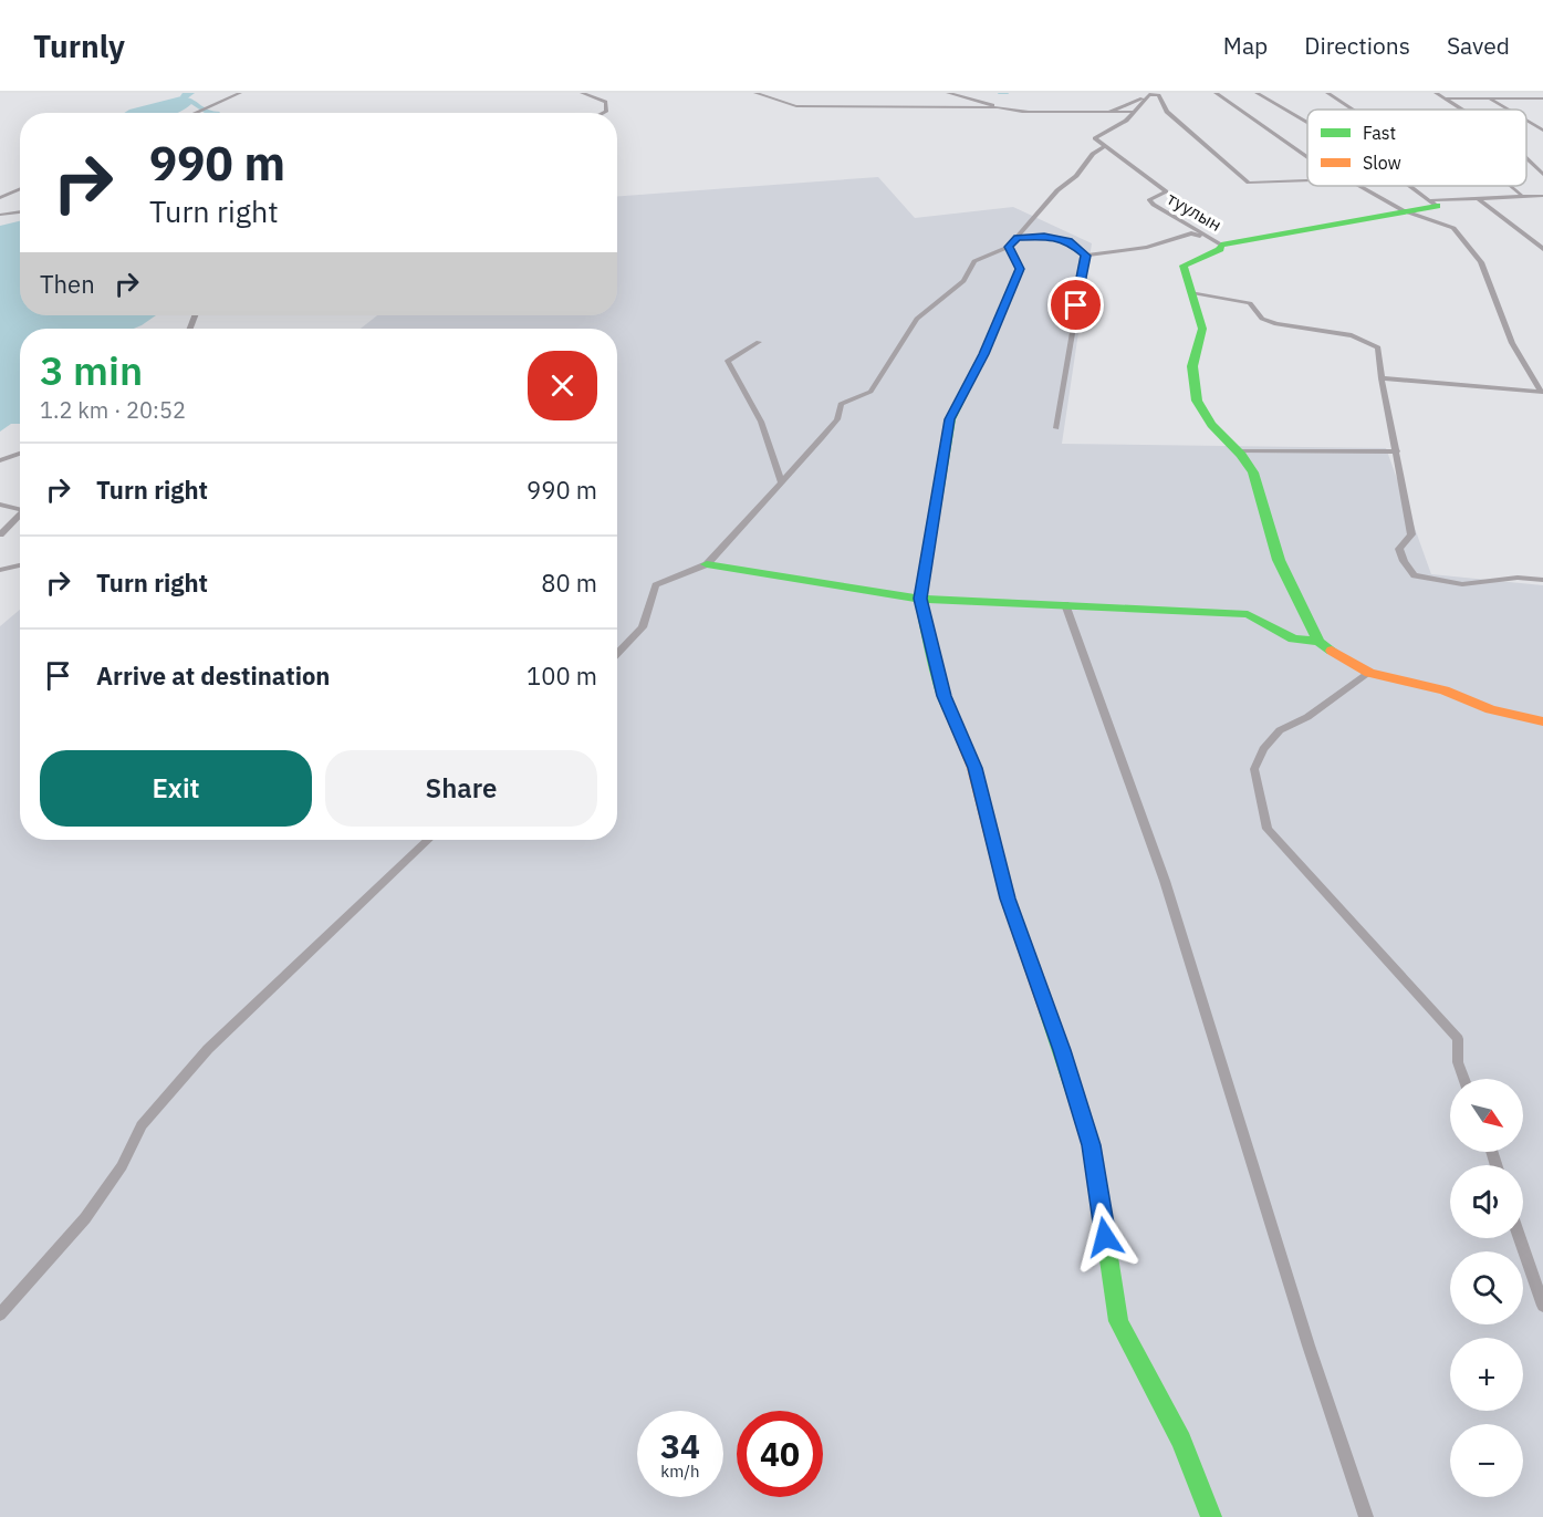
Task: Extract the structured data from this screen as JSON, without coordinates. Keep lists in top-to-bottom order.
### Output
{
  "streets": {
    "street": ["туулын"]
  },
  "legend": ["Fast", "Slow"],
  "north": "bottom right",
  "page": {
    "header": "Turnly",
    "nav": ["Map", "Directions", "Saved"],
    "turn": ["990 m", "Turn right"],
    "then": "Then",
    "heading": ["3 min", "1.2 km · 20:52"],
    "list": [
      {
        "name": "Turn right",
        "value": "990 m"
      },
      {
        "name": "Turn right",
        "value": "80 m"
      },
      {
        "name": "Arrive at destination",
        "value": "100 m"
      }
    ],
    "buttons": ["Exit", "Share"],
    "map_buttons": ["+", "−"],
    "speed": "34 km/h",
    "limit": "40"
  }
}
